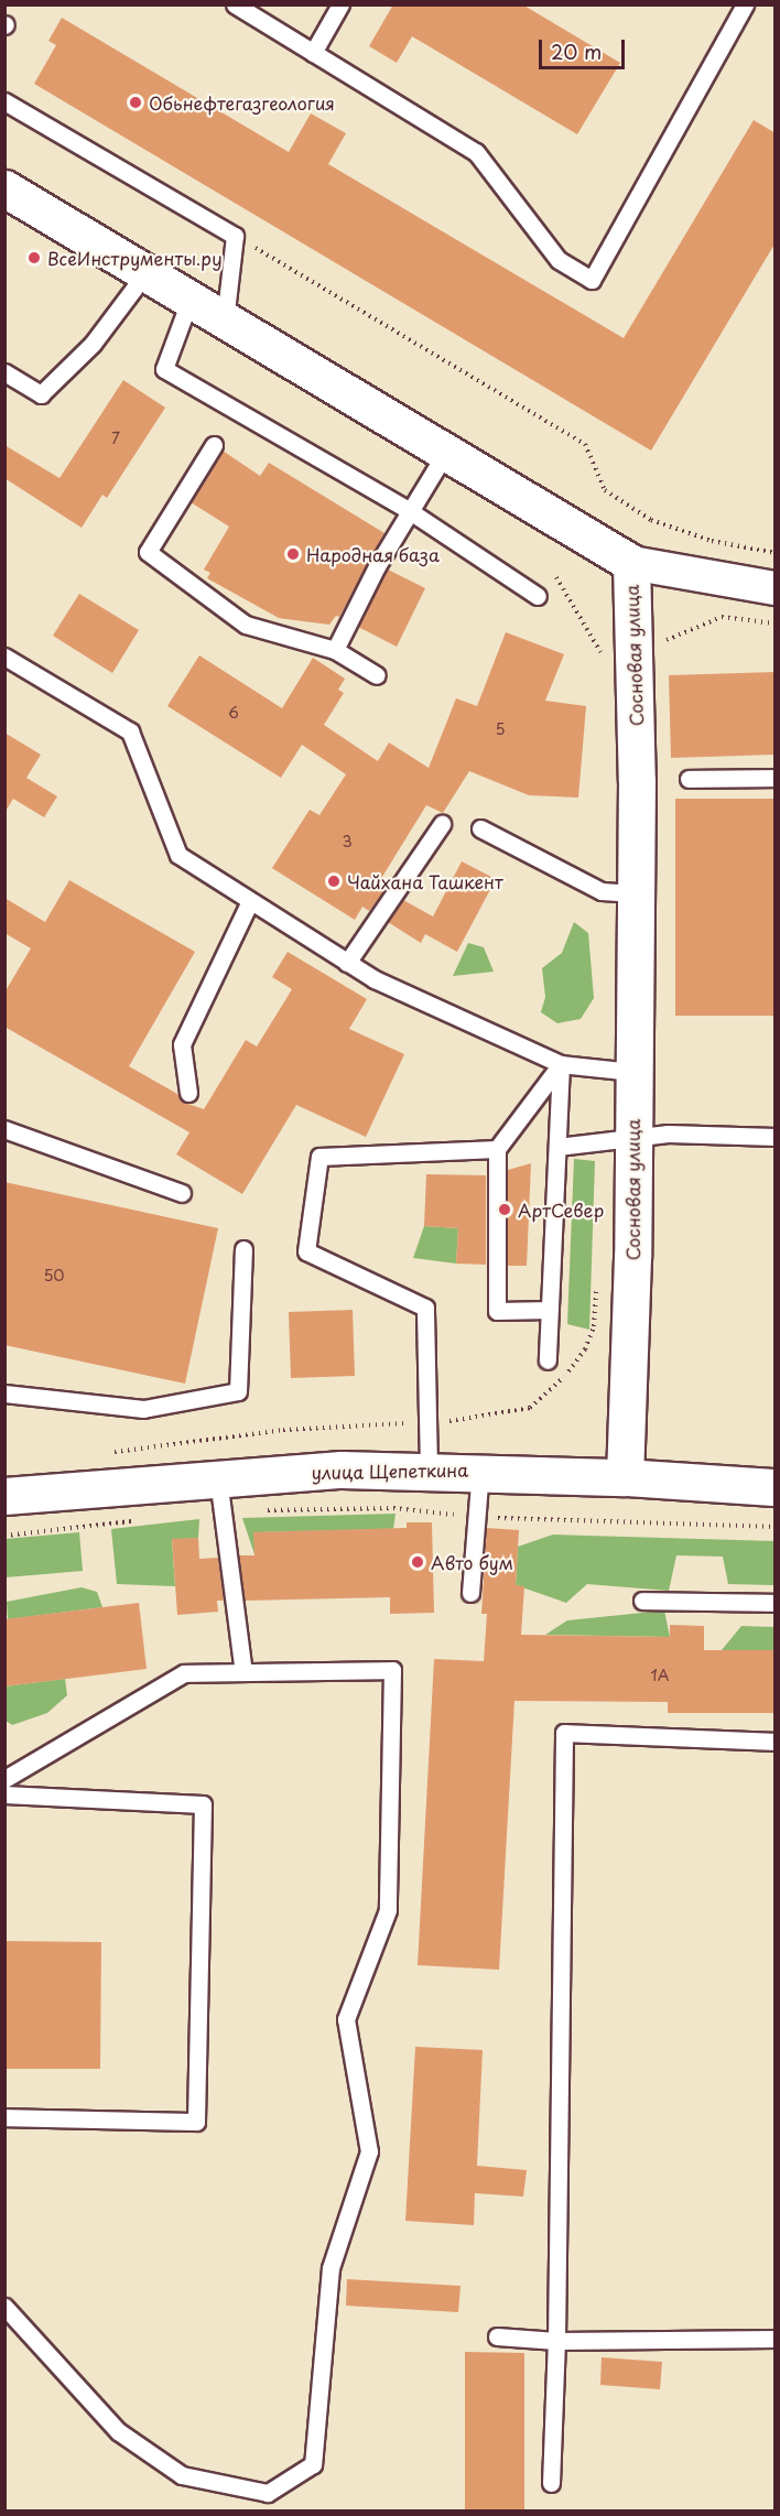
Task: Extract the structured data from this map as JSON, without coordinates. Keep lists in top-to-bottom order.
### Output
{
  "streets": {
    "main road": ["Сосновая улица", "улица Щепеткина"]
  },
  "crossings": [
    ["Сосновая улица", "улица Щепеткина"]
  ],
  "places": [
    "Обьнефтегазгеология",
    "ВсеИнструменты.ру",
    "Народная база",
    "Чайхана Ташкент",
    "АртСевер",
    "Авто бум"
  ],
  "house_numbers": [
    "7",
    "6",
    "5",
    "3",
    "50",
    "1А"
  ],
  "scale_bar": "20 m"
}
